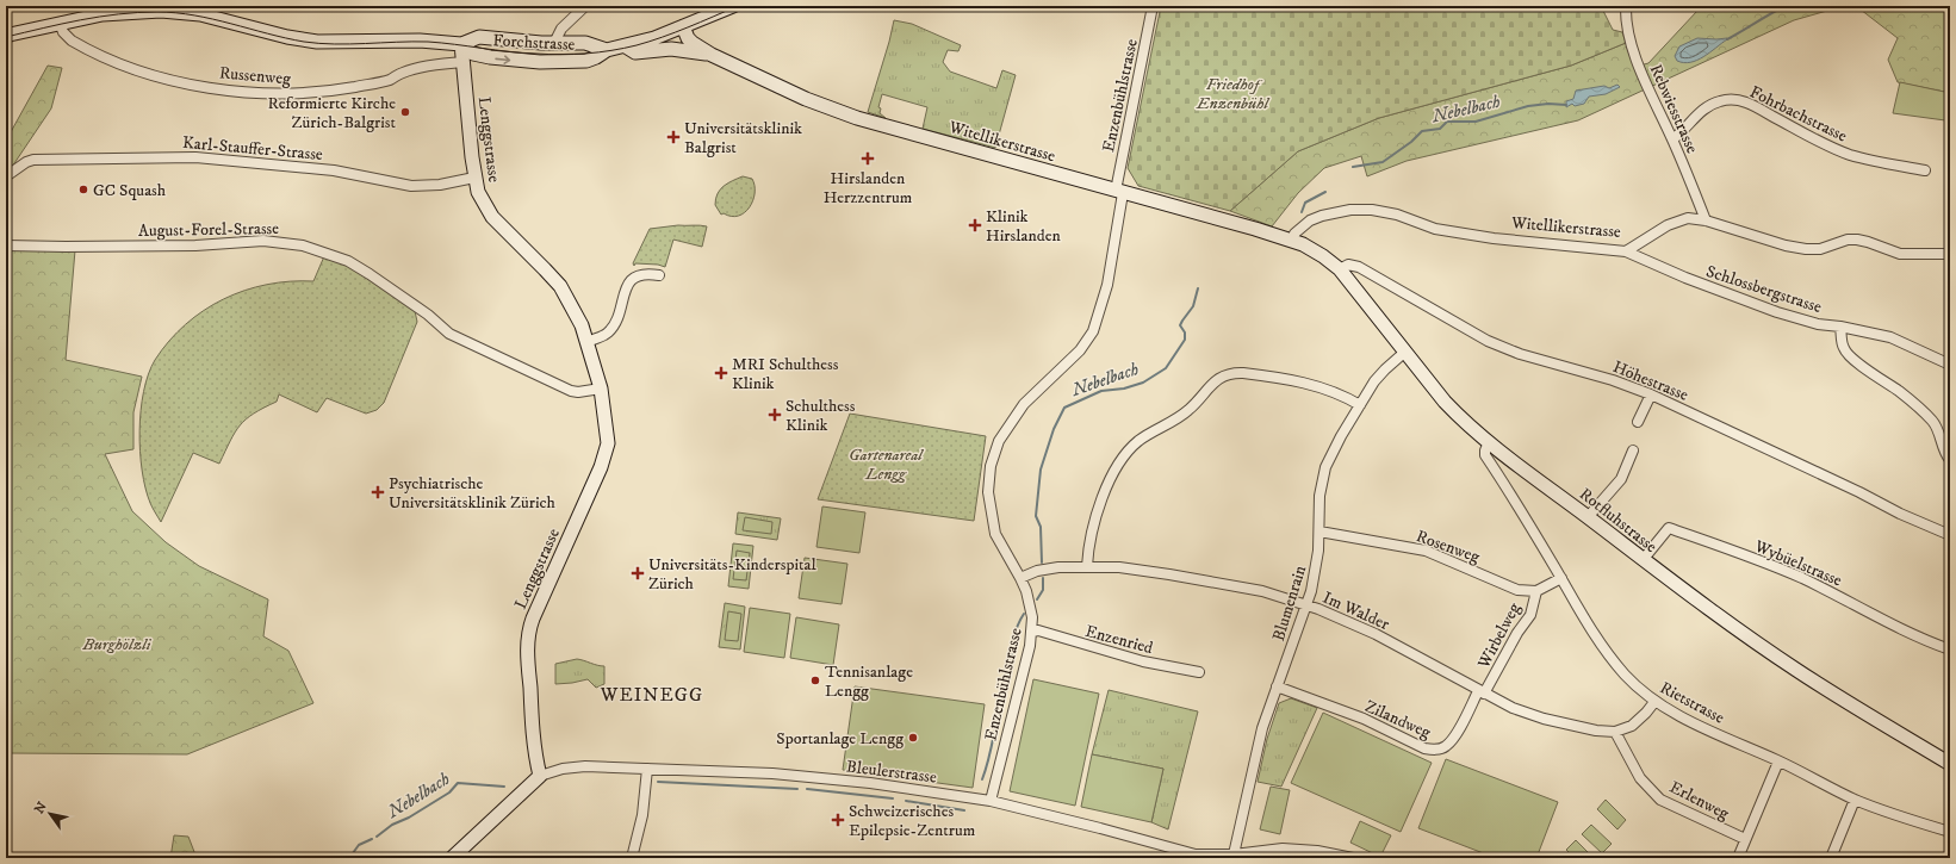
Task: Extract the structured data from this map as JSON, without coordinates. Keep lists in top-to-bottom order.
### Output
{
  "streets": {
    "main road": [
      "Forchstrasse",
      "Lenggstrasse",
      "Witellikerstrasse",
      "Rotfluhstrasse"
    ],
    "street": [
      "Russenweg",
      "Enzenbühlstrasse",
      "Rebwiesstrasse",
      "Fohrbachstrasse",
      "Karl-Stauffer-Strasse",
      "August-Forel-Strasse",
      "Schlossbergstrasse",
      "Höhestrasse",
      "Rosenweg",
      "Wybüelstrasse",
      "Blumenrain",
      "Im Walder",
      "Wirbelweg",
      "Enzenried",
      "Rietstrasse",
      "Zilandweg",
      "Bleulerstrasse",
      "Erlenweg"
    ]
  },
  "crossings": [
    ["Forchstrasse", "Russenweg"],
    ["Forchstrasse", "Lenggstrasse"],
    ["Forchstrasse", "Witellikerstrasse"],
    ["Russenweg", "Lenggstrasse"],
    ["Enzenbühlstrasse", "Witellikerstrasse"],
    ["Enzenbühlstrasse", "Im Walder"],
    ["Enzenbühlstrasse", "Enzenried"],
    ["Enzenbühlstrasse", "Bleulerstrasse"],
    ["Rebwiesstrasse", "Fohrbachstrasse"],
    ["Rebwiesstrasse", "Witellikerstrasse"],
    ["Lenggstrasse", "Karl-Stauffer-Strasse"],
    ["Lenggstrasse", "August-Forel-Strasse"],
    ["Lenggstrasse", "Bleulerstrasse"],
    ["Witellikerstrasse", "Schlossbergstrasse"],
    ["Witellikerstrasse", "Rotfluhstrasse"],
    ["Höhestrasse", "Rotfluhstrasse"],
    ["Rotfluhstrasse", "Wybüelstrasse"],
    ["Rotfluhstrasse", "Blumenrain"],
    ["Rotfluhstrasse", "Rietstrasse"],
    ["Rosenweg", "Blumenrain"],
    ["Rosenweg", "Wirbelweg"],
    ["Blumenrain", "Im Walder"],
    ["Blumenrain", "Zilandweg"],
    ["Blumenrain", "Bleulerstrasse"],
    ["Im Walder", "Wirbelweg"],
    ["Im Walder", "Zilandweg"],
    ["Im Walder", "Erlenweg"],
    ["Wirbelweg", "Zilandweg"]
  ],
  "districts": ["WEINEGG"],
  "water": ["Nebelbach"],
  "parks": ["Friedhof Enzenbühl", "Gartenareal Lengg", "Burghölzli"],
  "places": {
    "other": [
      "Reformierte Kirche Zürich-Balgrist",
      "GC Squash",
      "Tennisanlage Lengg",
      "Sportanlage Lengg"
    ],
    "health": [
      "Universitätsklinik Balgrist",
      "Hirslanden Herzzentrum",
      "Klinik Hirslanden",
      "MRI Schulthess Klinik",
      "Schulthess Klinik",
      "Psychiatrische Universitätsklinik Zürich",
      "Universitäts-Kinderspital Zürich",
      "Schweizerisches Epilepsie-Zentrum"
    ]
  },
  "north": "top left"
}
